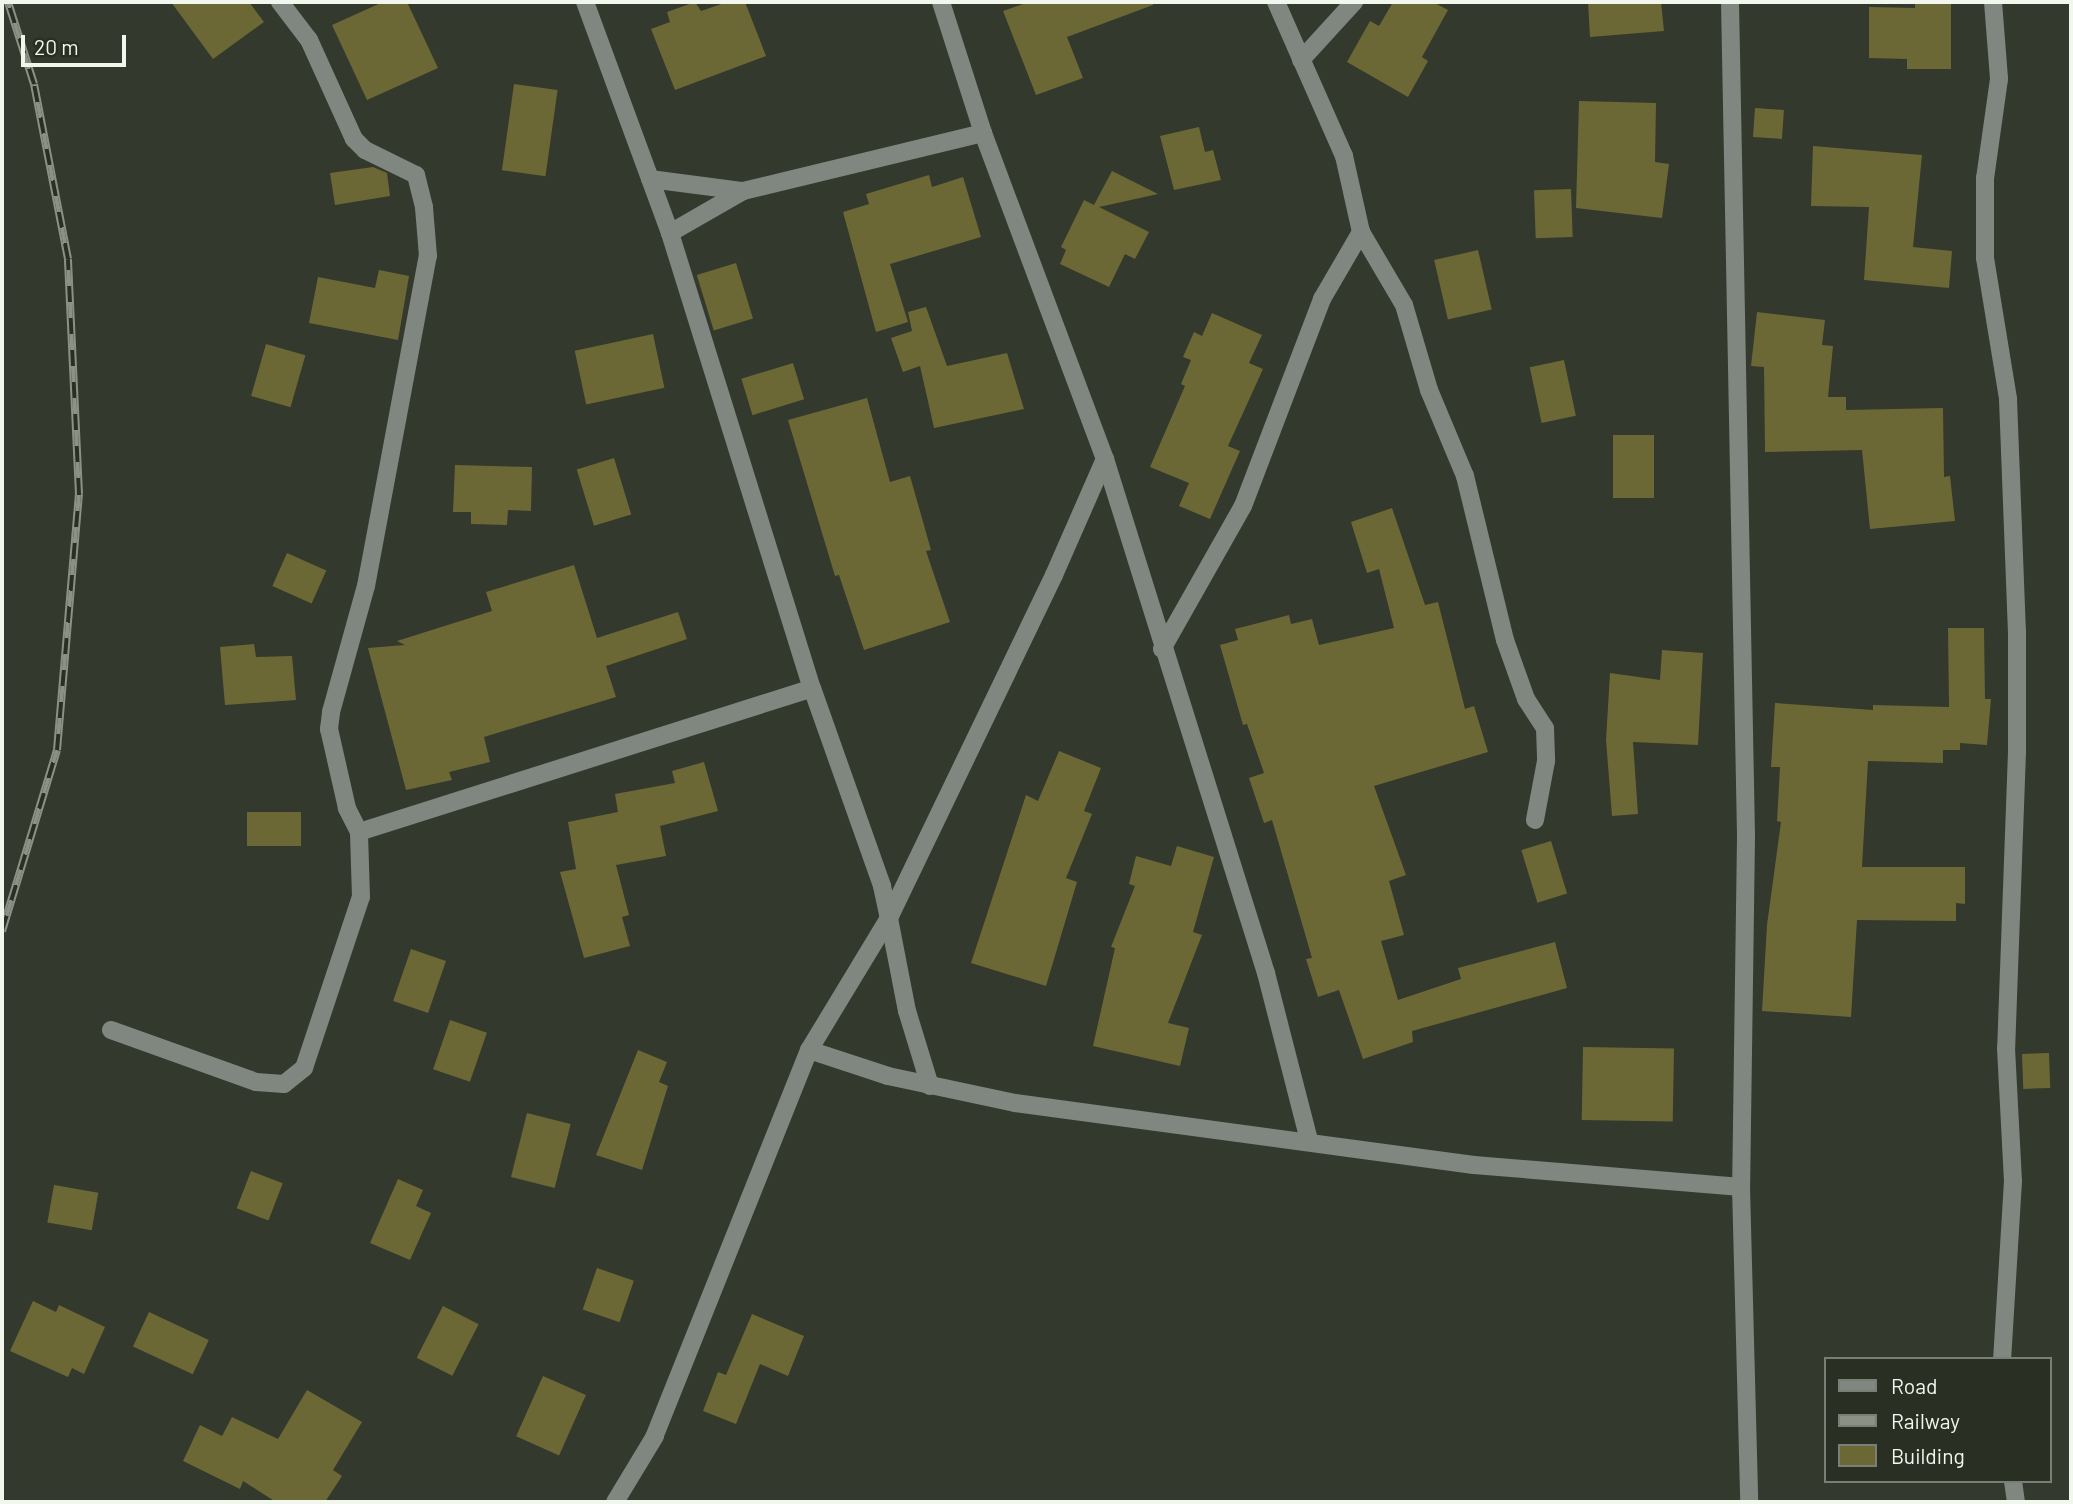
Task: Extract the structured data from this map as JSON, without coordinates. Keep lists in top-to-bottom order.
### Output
{
  "legend": ["Road", "Railway", "Building"],
  "scale_bar": "20 m"
}
